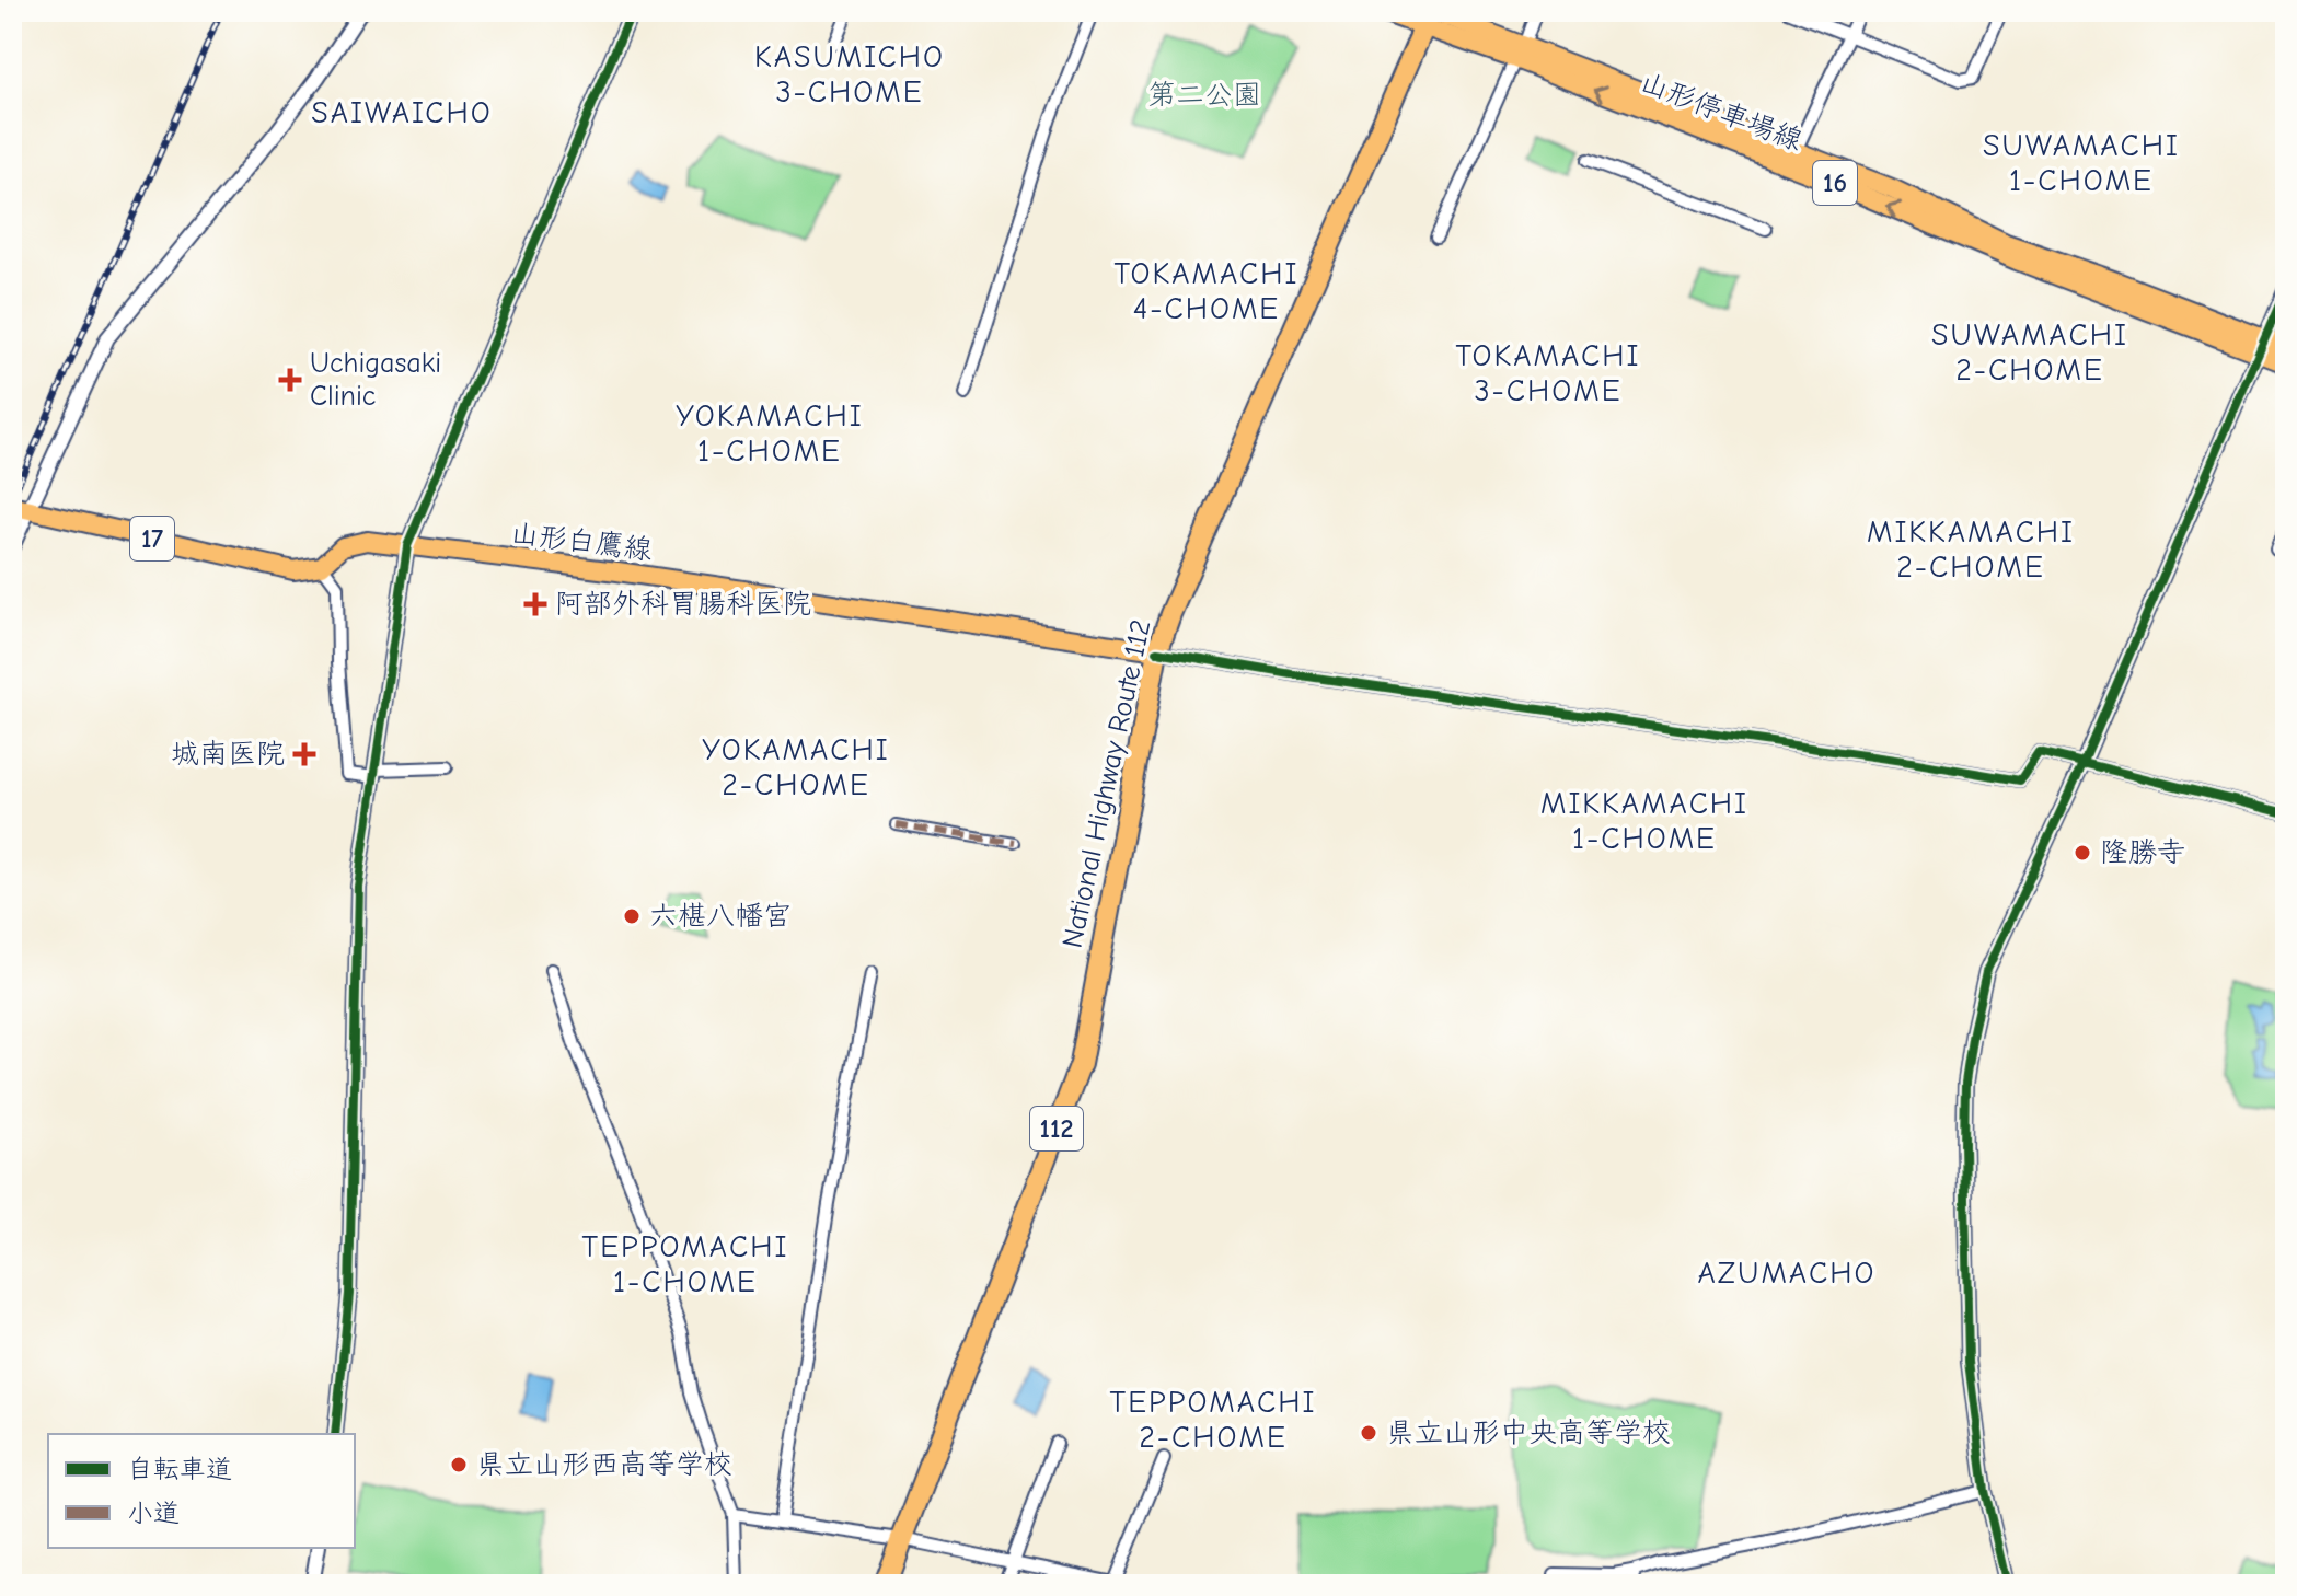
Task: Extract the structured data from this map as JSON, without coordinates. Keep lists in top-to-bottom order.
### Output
{
  "streets": {
    "highway": ["National Highway Route 112", "112"],
    "main road": [
      "山形停車場線",
      "16",
      "17",
      "山形白鷹線"
    ]
  },
  "crossings": [
    ["山形停車場線", "National Highway Route 112"],
    ["17", "山形白鷹線"],
    ["山形白鷹線", "National Highway Route 112"]
  ],
  "districts": [
    "KASUMICHO 3-CHOME",
    "SAIWAICHO",
    "SUWAMACHI 1-CHOME",
    "TOKAMACHI 4-CHOME",
    "SUWAMACHI 2-CHOME",
    "TOKAMACHI 3-CHOME",
    "YOKAMACHI 1-CHOME",
    "MIKKAMACHI 2-CHOME",
    "YOKAMACHI 2-CHOME",
    "MIKKAMACHI 1-CHOME",
    "TEPPOMACHI 1-CHOME",
    "AZUMACHO",
    "TEPPOMACHI 2-CHOME"
  ],
  "parks": ["第二公園"],
  "places": {
    "health": ["Uchigasaki Clinic", "阿部外科胃腸科医院", "城南医院"],
    "other": [
      "隆勝寺",
      "六椹八幡宮",
      "県立山形中央高等学校",
      "県立山形西高等学校"
    ]
  },
  "legend": ["自転車道", "小道"]
}
